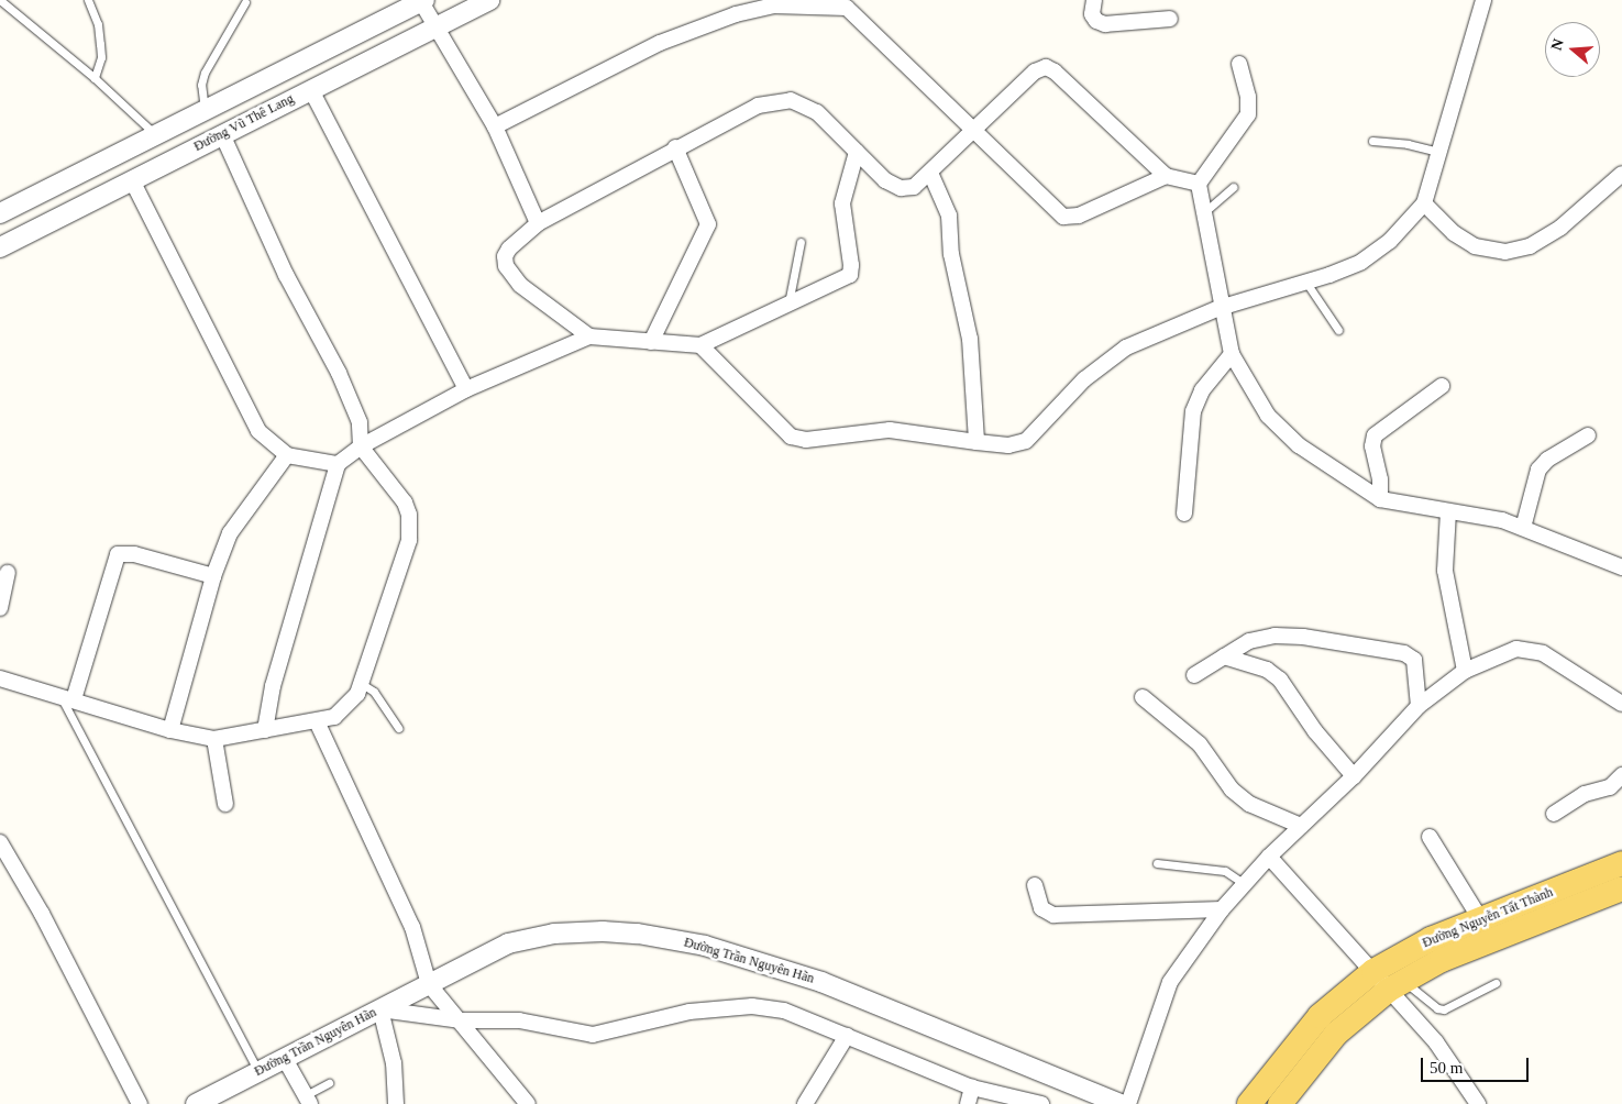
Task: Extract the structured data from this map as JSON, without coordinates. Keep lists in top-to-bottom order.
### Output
{
  "streets": {
    "main road": ["Đường Nguyễn Tất Thành"],
    "street": ["Đường Vũ Thê Lang", "Đường Trần Nguyên Hãn"]
  },
  "scale_bar": "50 m",
  "north": "left"
}
